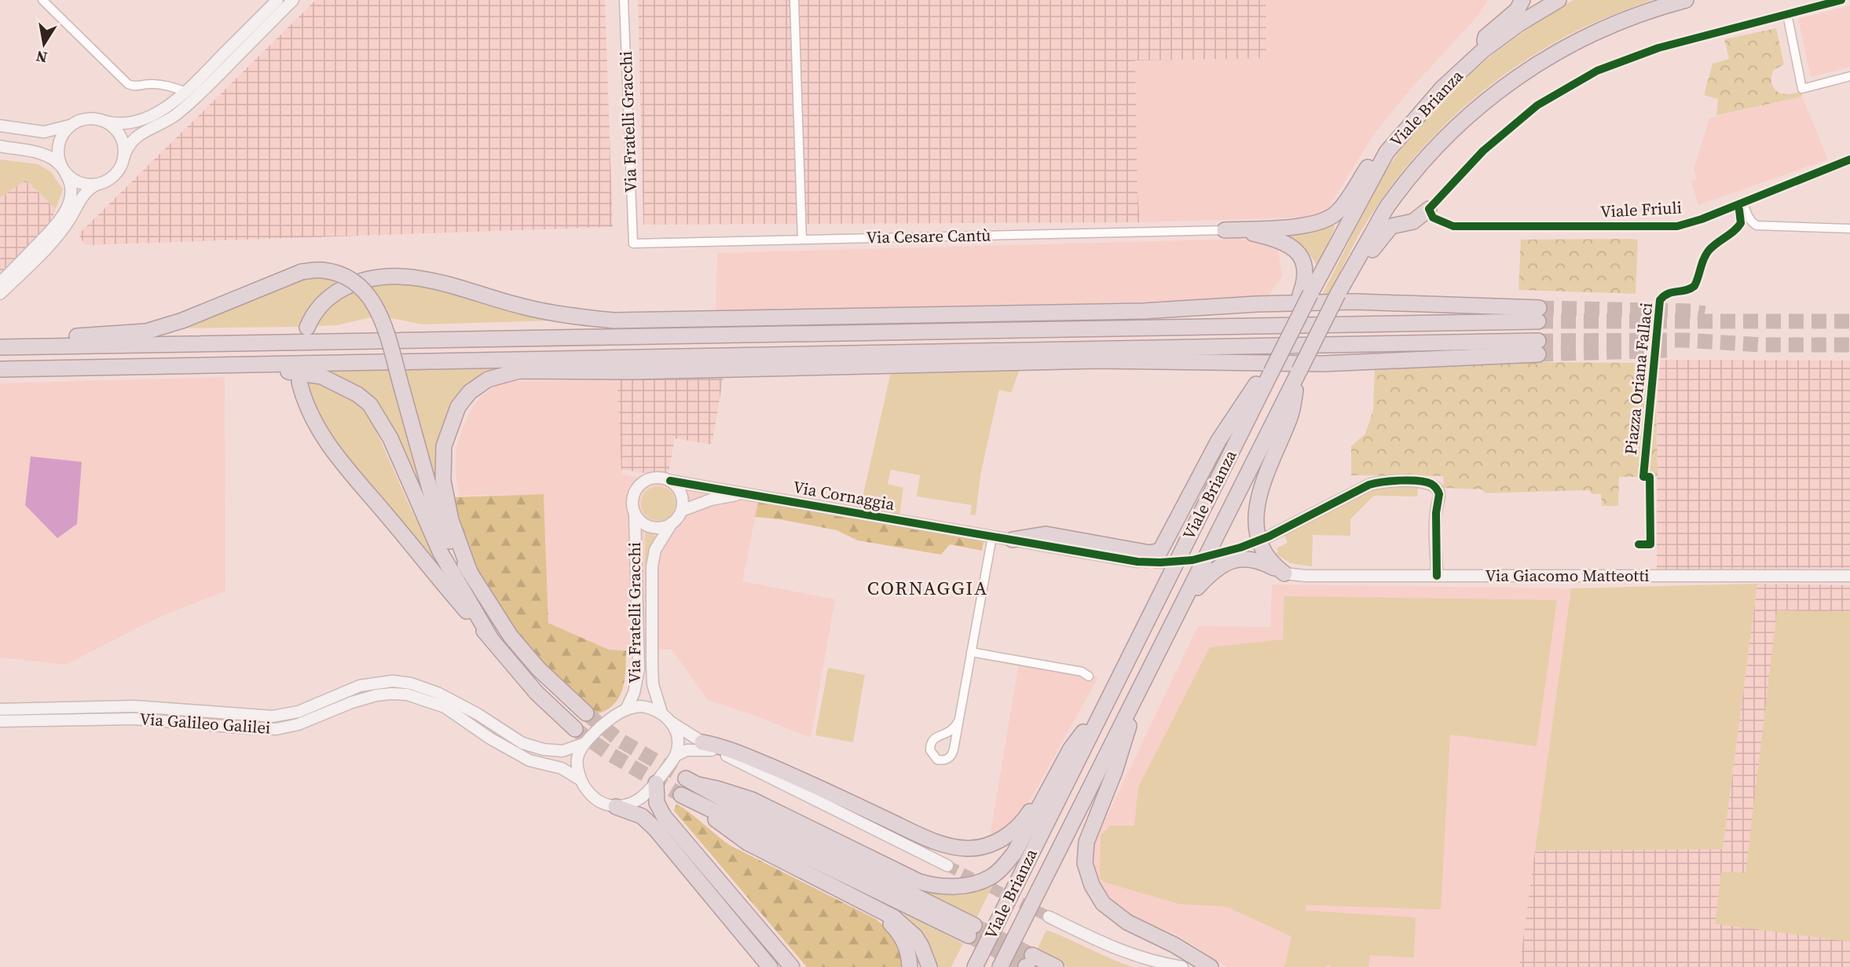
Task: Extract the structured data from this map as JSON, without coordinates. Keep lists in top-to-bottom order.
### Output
{
  "streets": {
    "highway": ["Viale Brianza"],
    "main road": [
      "Via Fratelli Gracchi",
      "Via Cornaggia",
      "Via Giacomo Matteotti",
      "Via Galileo Galilei"
    ],
    "street": ["Viale Friuli", "Via Cesare Cantù"],
    "cycle path": ["Piazza Oriana Fallaci"]
  },
  "crossings": [
    ["Via Fratelli Gracchi", "Via Cesare Cantù"],
    ["Via Fratelli Gracchi", "Via Cornaggia"],
    ["Via Fratelli Gracchi", "Via Galileo Galilei"]
  ],
  "districts": ["CORNAGGIA"],
  "north": "bottom"
}
